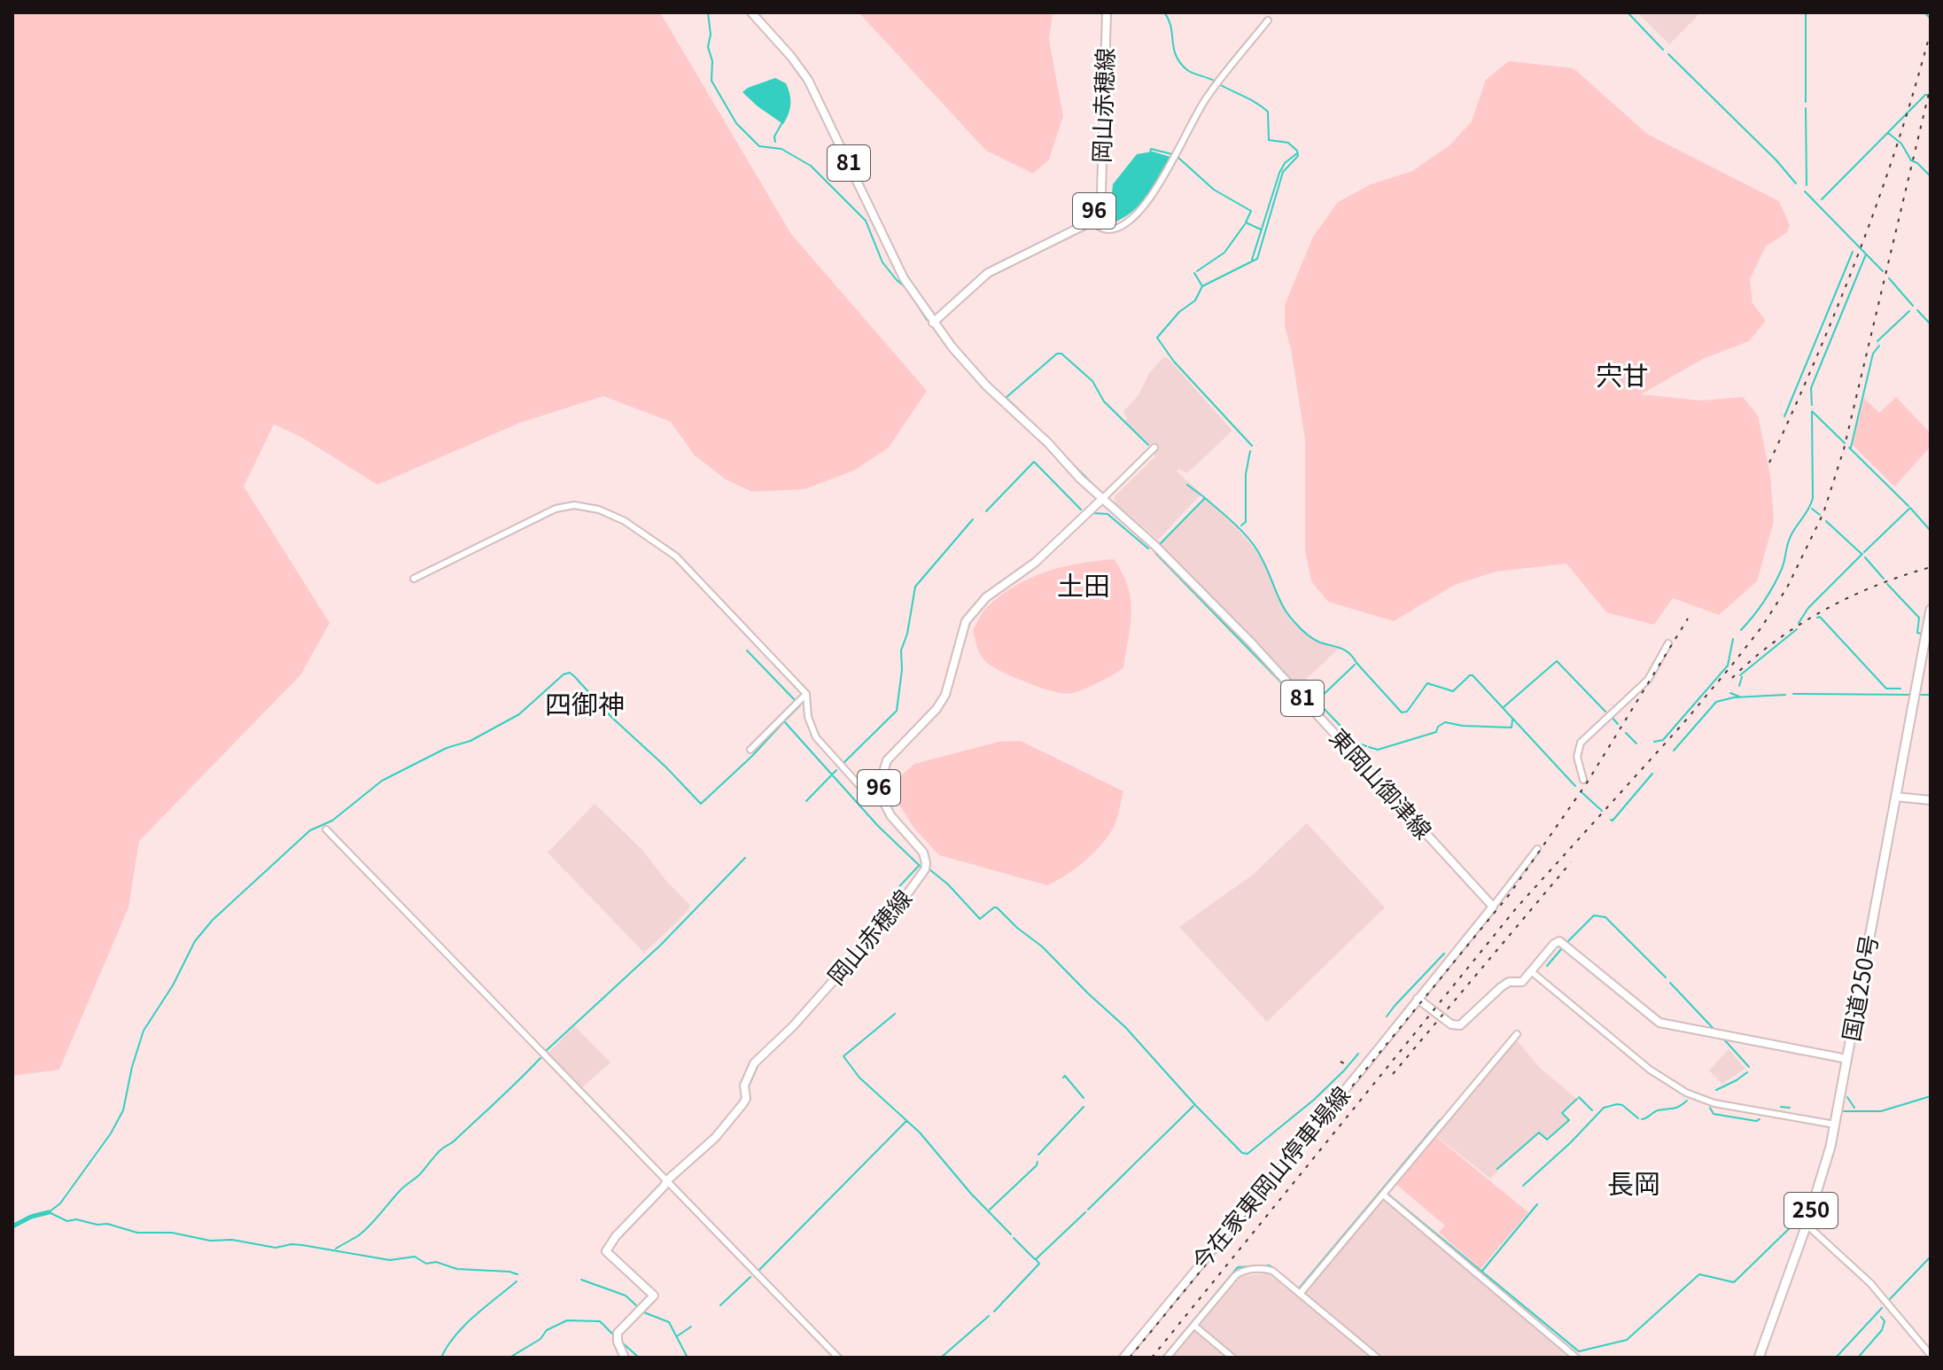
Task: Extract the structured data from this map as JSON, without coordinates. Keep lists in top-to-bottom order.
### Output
{
  "streets": {
    "highway": ["国道250号", "250"],
    "main road": [
      "岡山赤穂線",
      "81",
      "96",
      "東岡山御津線",
      "今在家東岡山停車場線"
    ]
  },
  "crossings": [
    ["岡山赤穂線", "96"],
    ["96", "東岡山御津線"]
  ],
  "districts": [
    "宍甘",
    "土田",
    "四御神",
    "長岡"
  ]
}
